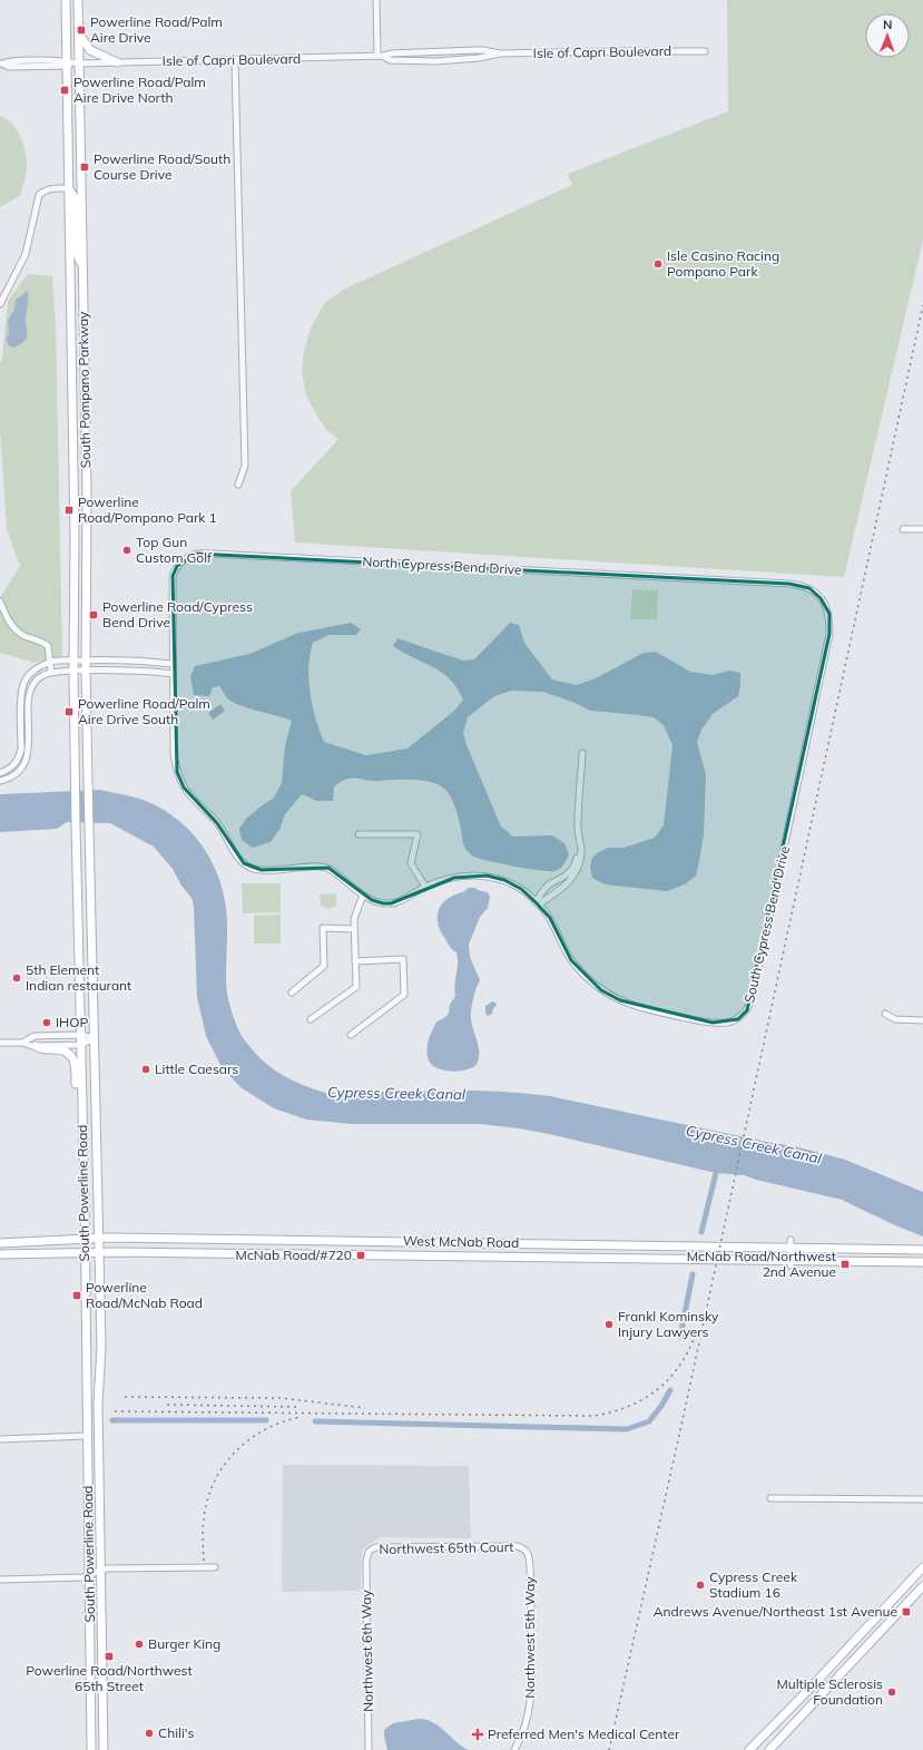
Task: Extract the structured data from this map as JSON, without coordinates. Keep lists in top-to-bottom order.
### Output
{
  "streets": {
    "main road": ["South Pompano Parkway", "South Powerline Road", "West McNab Road"],
    "street": [
      "Isle of Capri Boulevard",
      "North Cypress Bend Drive",
      "South Cypress Bend Drive",
      "Northwest 65th Court",
      "Northwest 5th Way",
      "Northwest 6th Way"
    ]
  },
  "crossings": [
    ["Isle of Capri Boulevard", "South Pompano Parkway"],
    ["South Pompano Parkway", "South Powerline Road"],
    ["North Cypress Bend Drive", "South Cypress Bend Drive"],
    ["South Powerline Road", "West McNab Road"],
    ["Northwest 65th Court", "Northwest 5th Way"],
    ["Northwest 65th Court", "Northwest 6th Way"]
  ],
  "water": ["Cypress Creek Canal"],
  "places": {
    "transit": [
      "Powerline Road/Palm Aire Drive",
      "Powerline Road/Palm Aire Drive North",
      "Powerline Road/South Course Drive",
      "Powerline Road/Pompano Park 1",
      "Powerline Road/Cypress Bend Drive",
      "Powerline Road/Palm Aire Drive South",
      "McNab Road/#720",
      "McNab Road/Northwest 2nd Avenue",
      "Powerline Road/McNab Road",
      "Andrews Avenue/Northeast 1st Avenue",
      "Powerline Road/Northwest 65th Street"
    ],
    "other": [
      "Isle Casino Racing Pompano Park",
      "Top Gun Custom Golf",
      "5th Element Indian restaurant",
      "IHOP",
      "Little Caesars",
      "Frankl Kominsky Injury Lawyers",
      "Cypress Creek Stadium 16",
      "Burger King",
      "Multiple Sclerosis Foundation",
      "Chili's"
    ],
    "health": ["Preferred Men's Medical Center"]
  },
  "north": "top"
}
